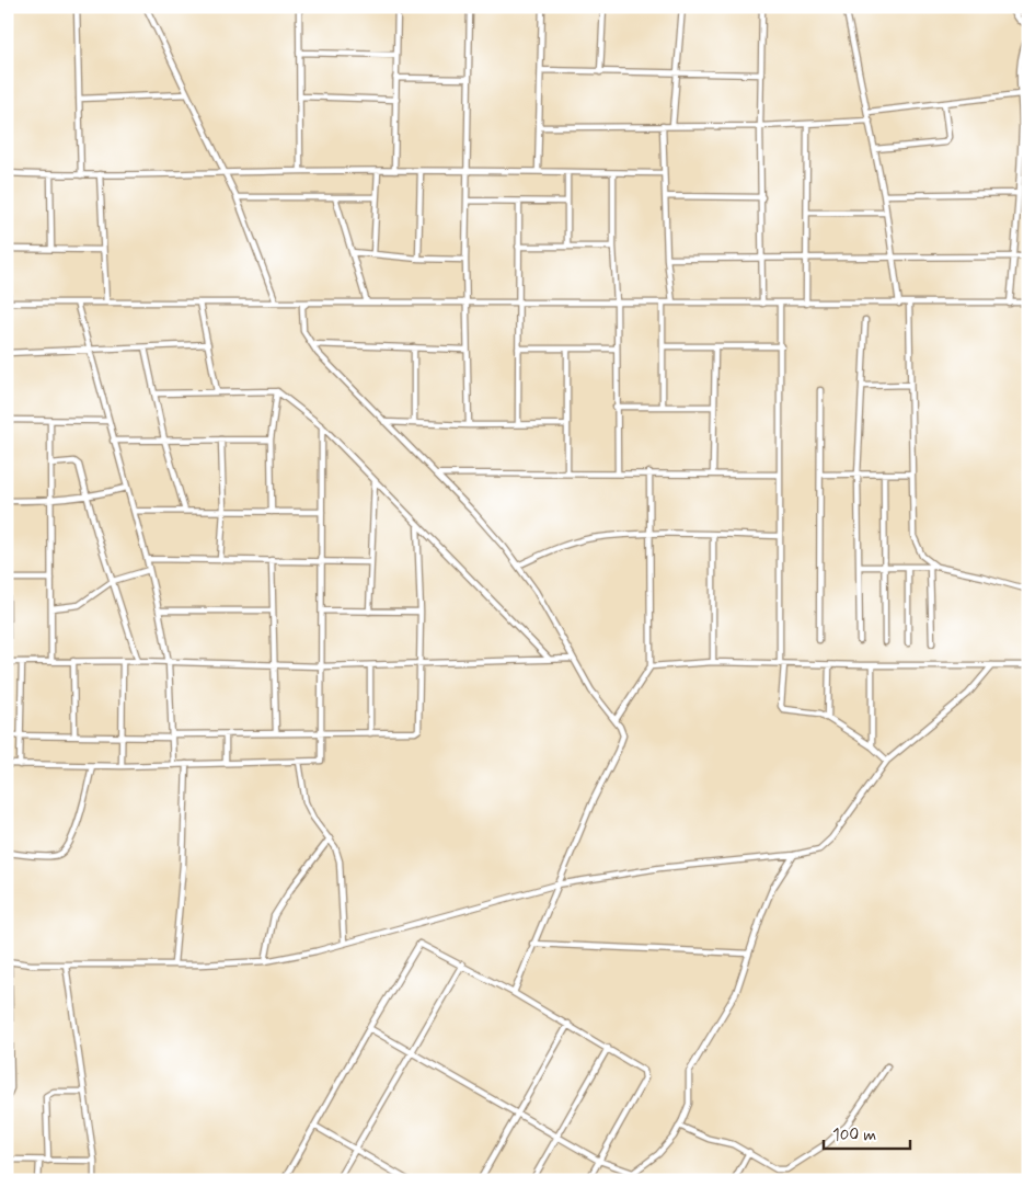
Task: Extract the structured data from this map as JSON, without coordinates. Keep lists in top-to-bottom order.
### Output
{
  "scale_bar": "100 m"
}
